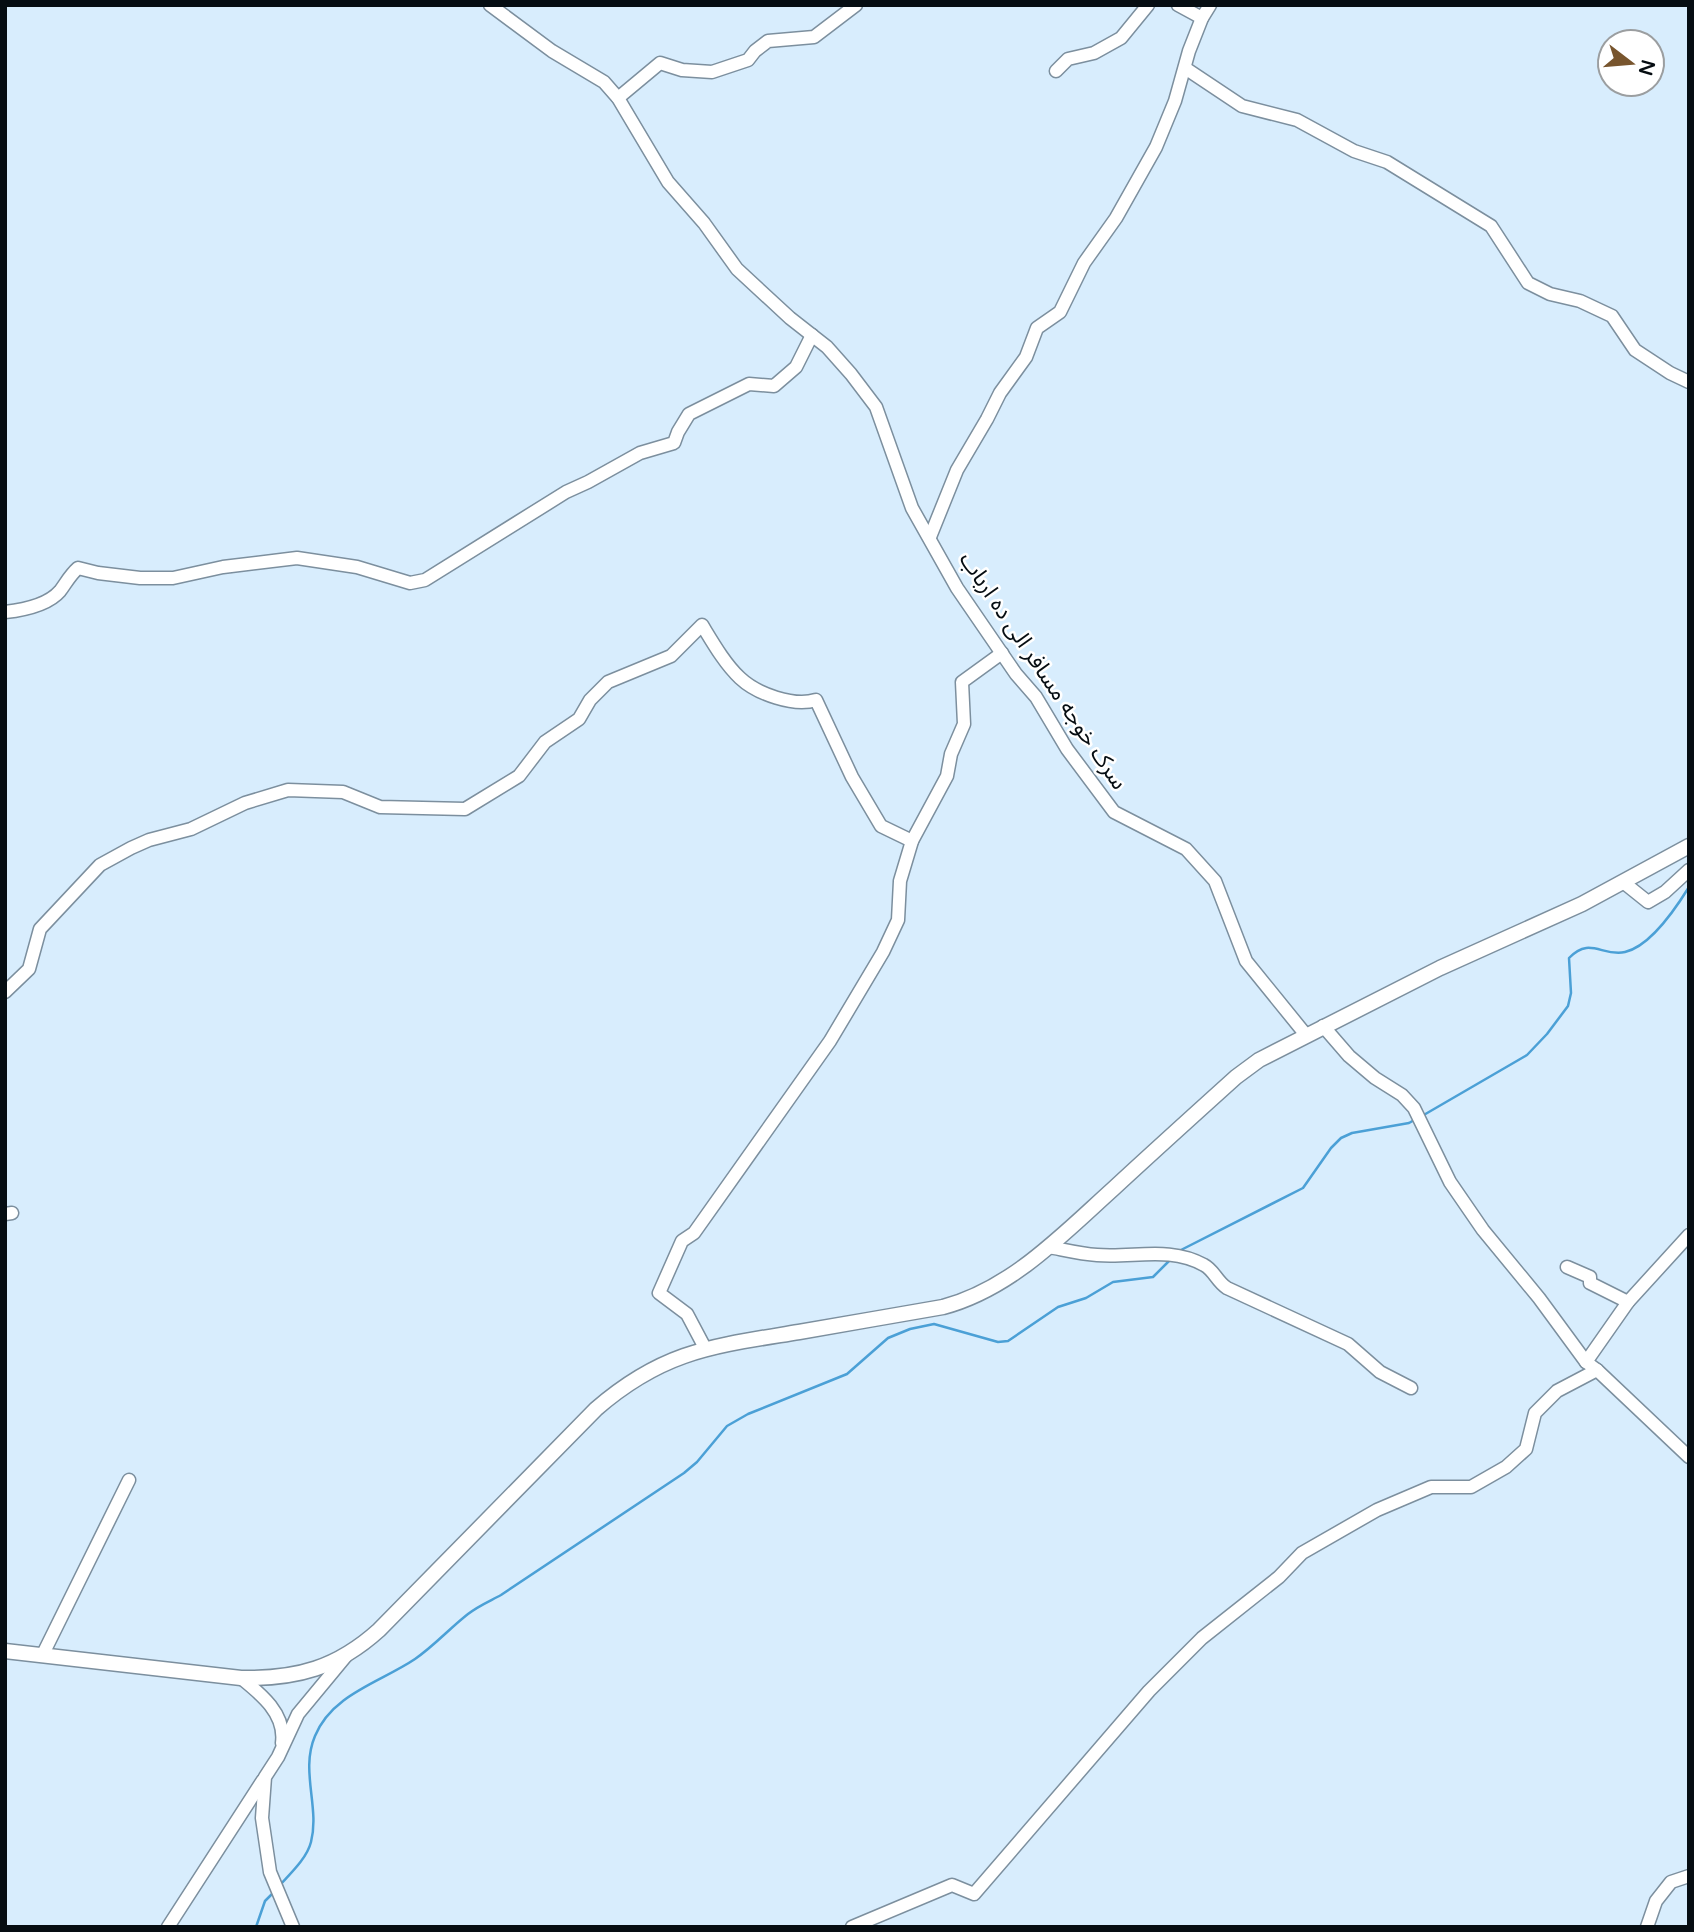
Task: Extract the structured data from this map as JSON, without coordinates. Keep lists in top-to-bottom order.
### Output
{
  "streets": {
    "street": ["سرک خوجه مسافر الی ده ارباب"]
  },
  "north": "right"
}
